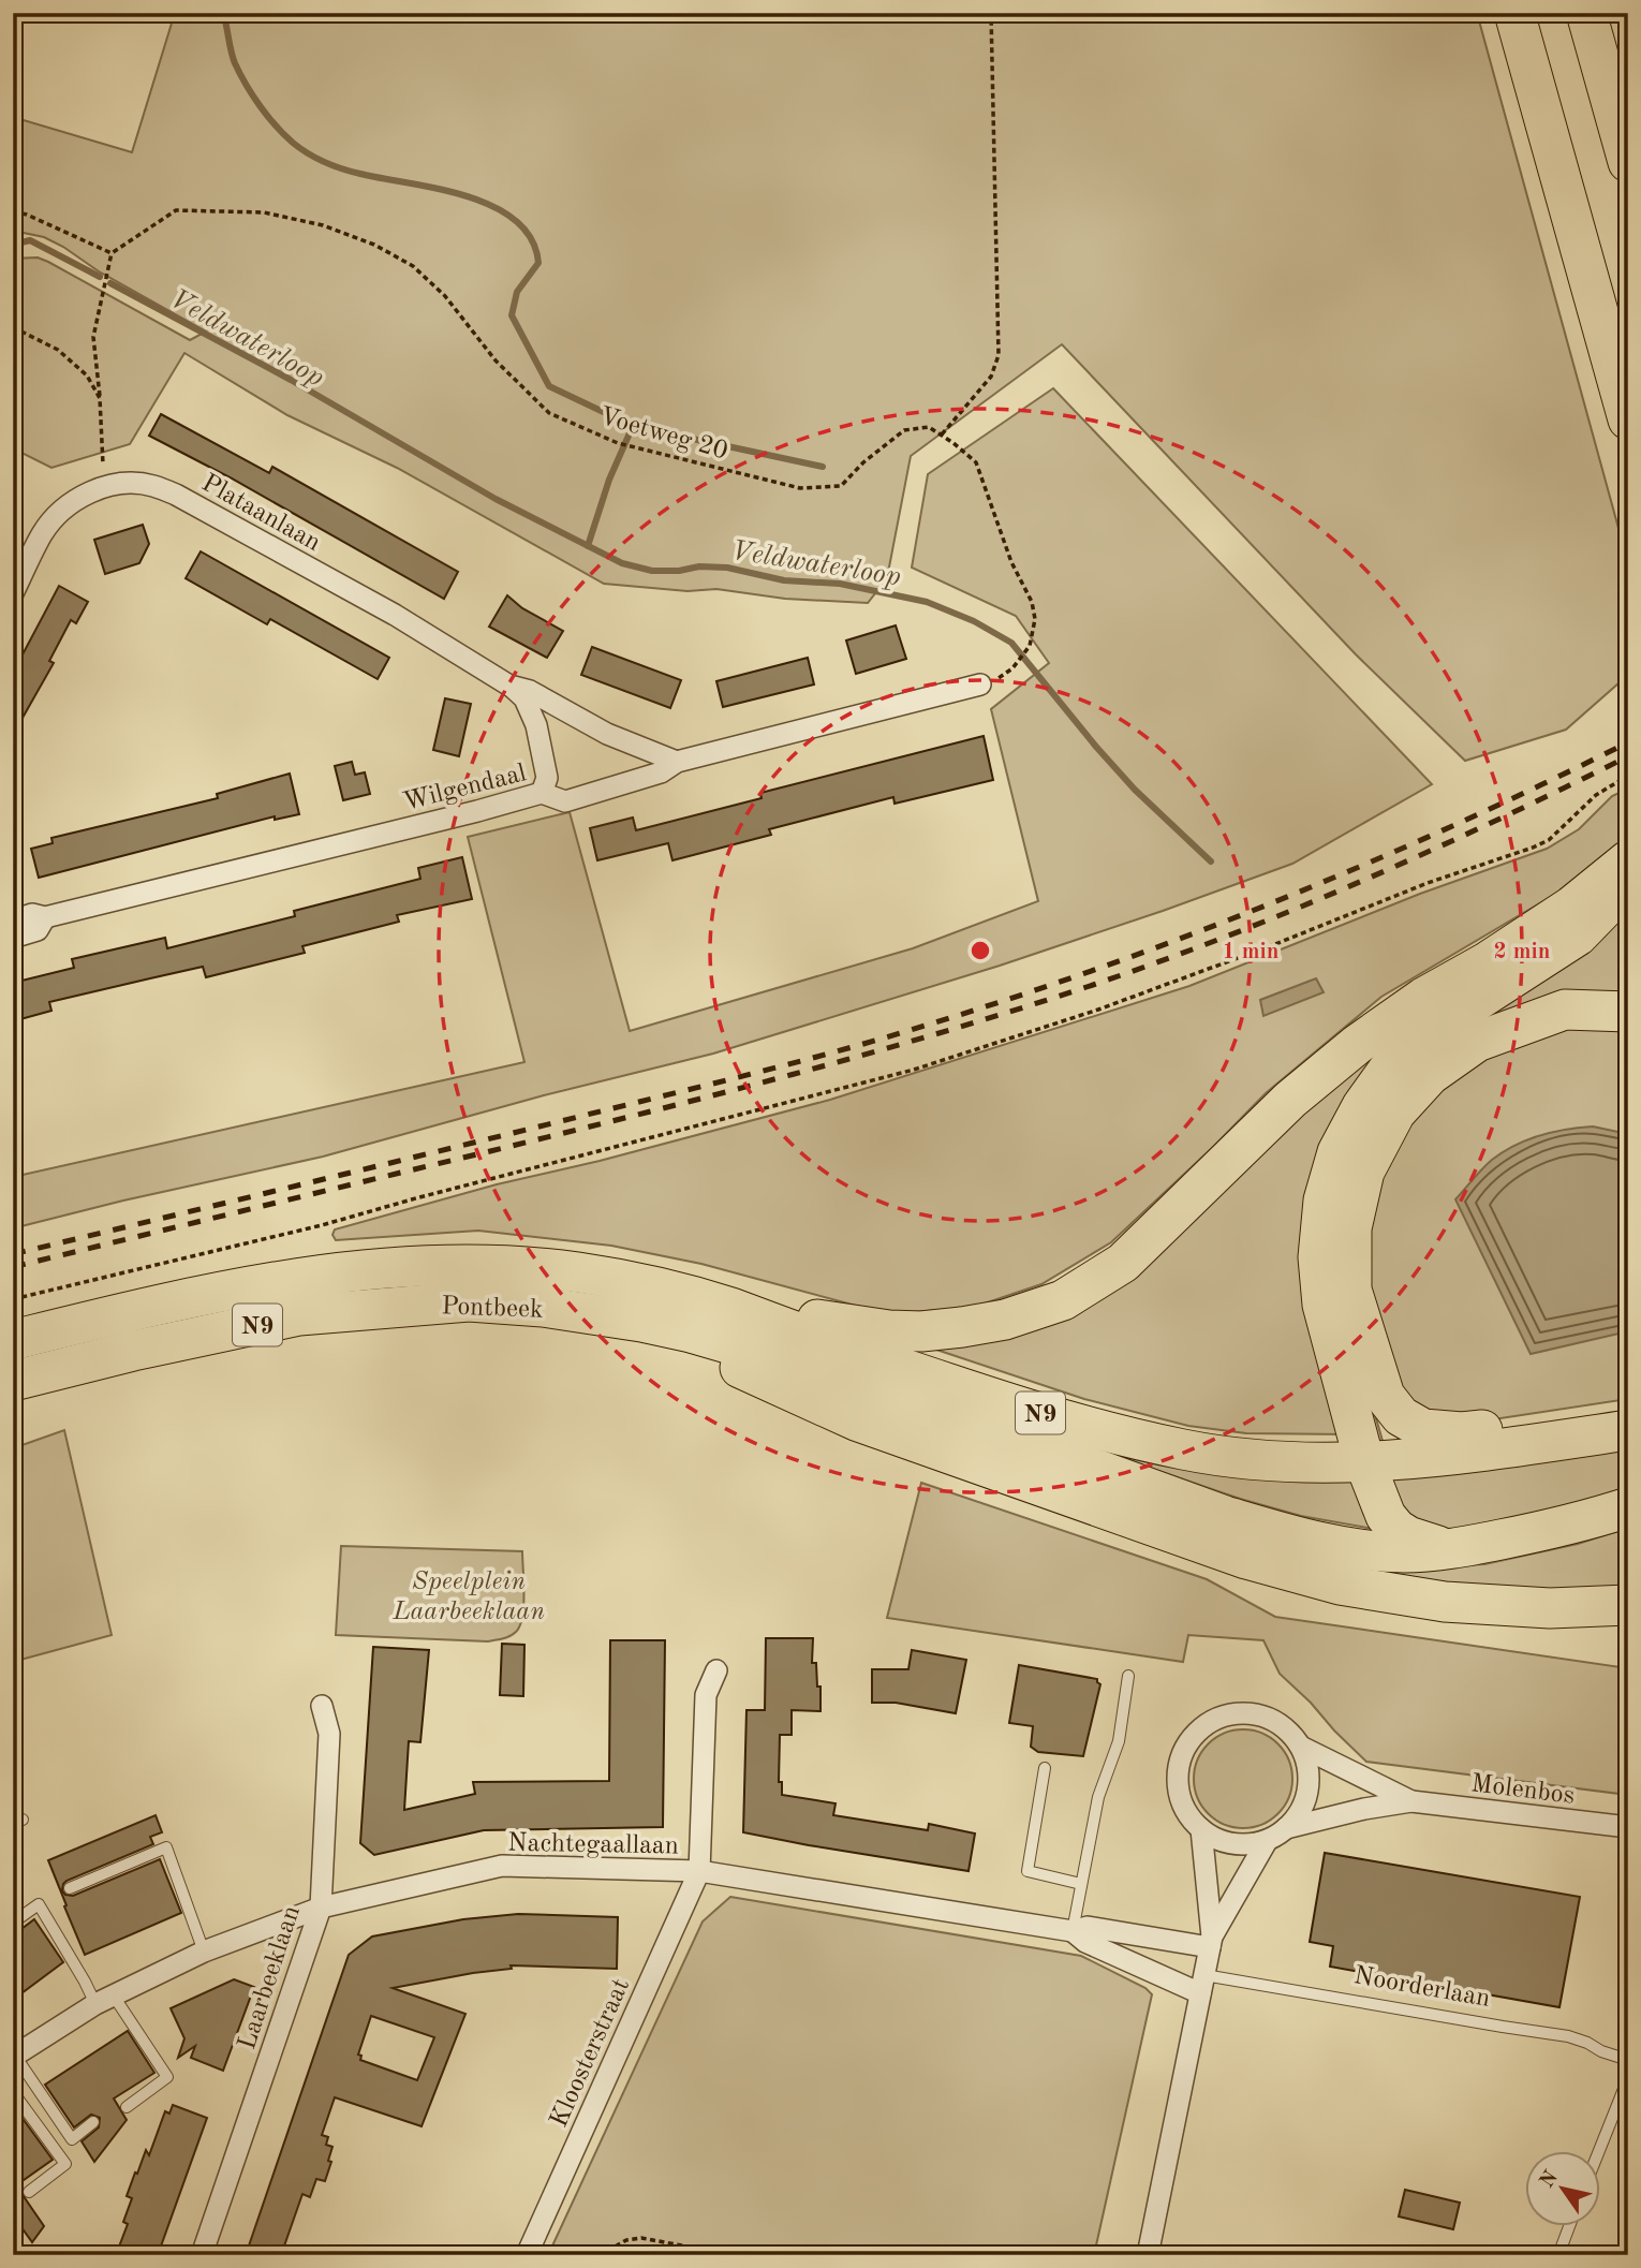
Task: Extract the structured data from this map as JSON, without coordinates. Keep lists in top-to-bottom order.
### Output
{
  "streets": {
    "highway": ["Pontbeek", "N9"],
    "street": [
      "Plataanlaan",
      "Wilgendaal",
      "Molenbos",
      "Nachtegaallaan",
      "Laarbeeklaan",
      "Kloosterstraat"
    ],
    "lane": ["Noorderlaan"],
    "path": ["Voetweg 20"]
  },
  "crossings": [
    ["Plataanlaan", "Wilgendaal"],
    ["Pontbeek", "N9"],
    ["Molenbos", "Nachtegaallaan"],
    ["Nachtegaallaan", "Laarbeeklaan"],
    ["Nachtegaallaan", "Noorderlaan"],
    ["Nachtegaallaan", "Kloosterstraat"]
  ],
  "water": ["Veldwaterloop"],
  "parks": ["Speelplein Laarbeeklaan"],
  "north": "top left",
  "rings": ["1 min", "2 min"]
}
